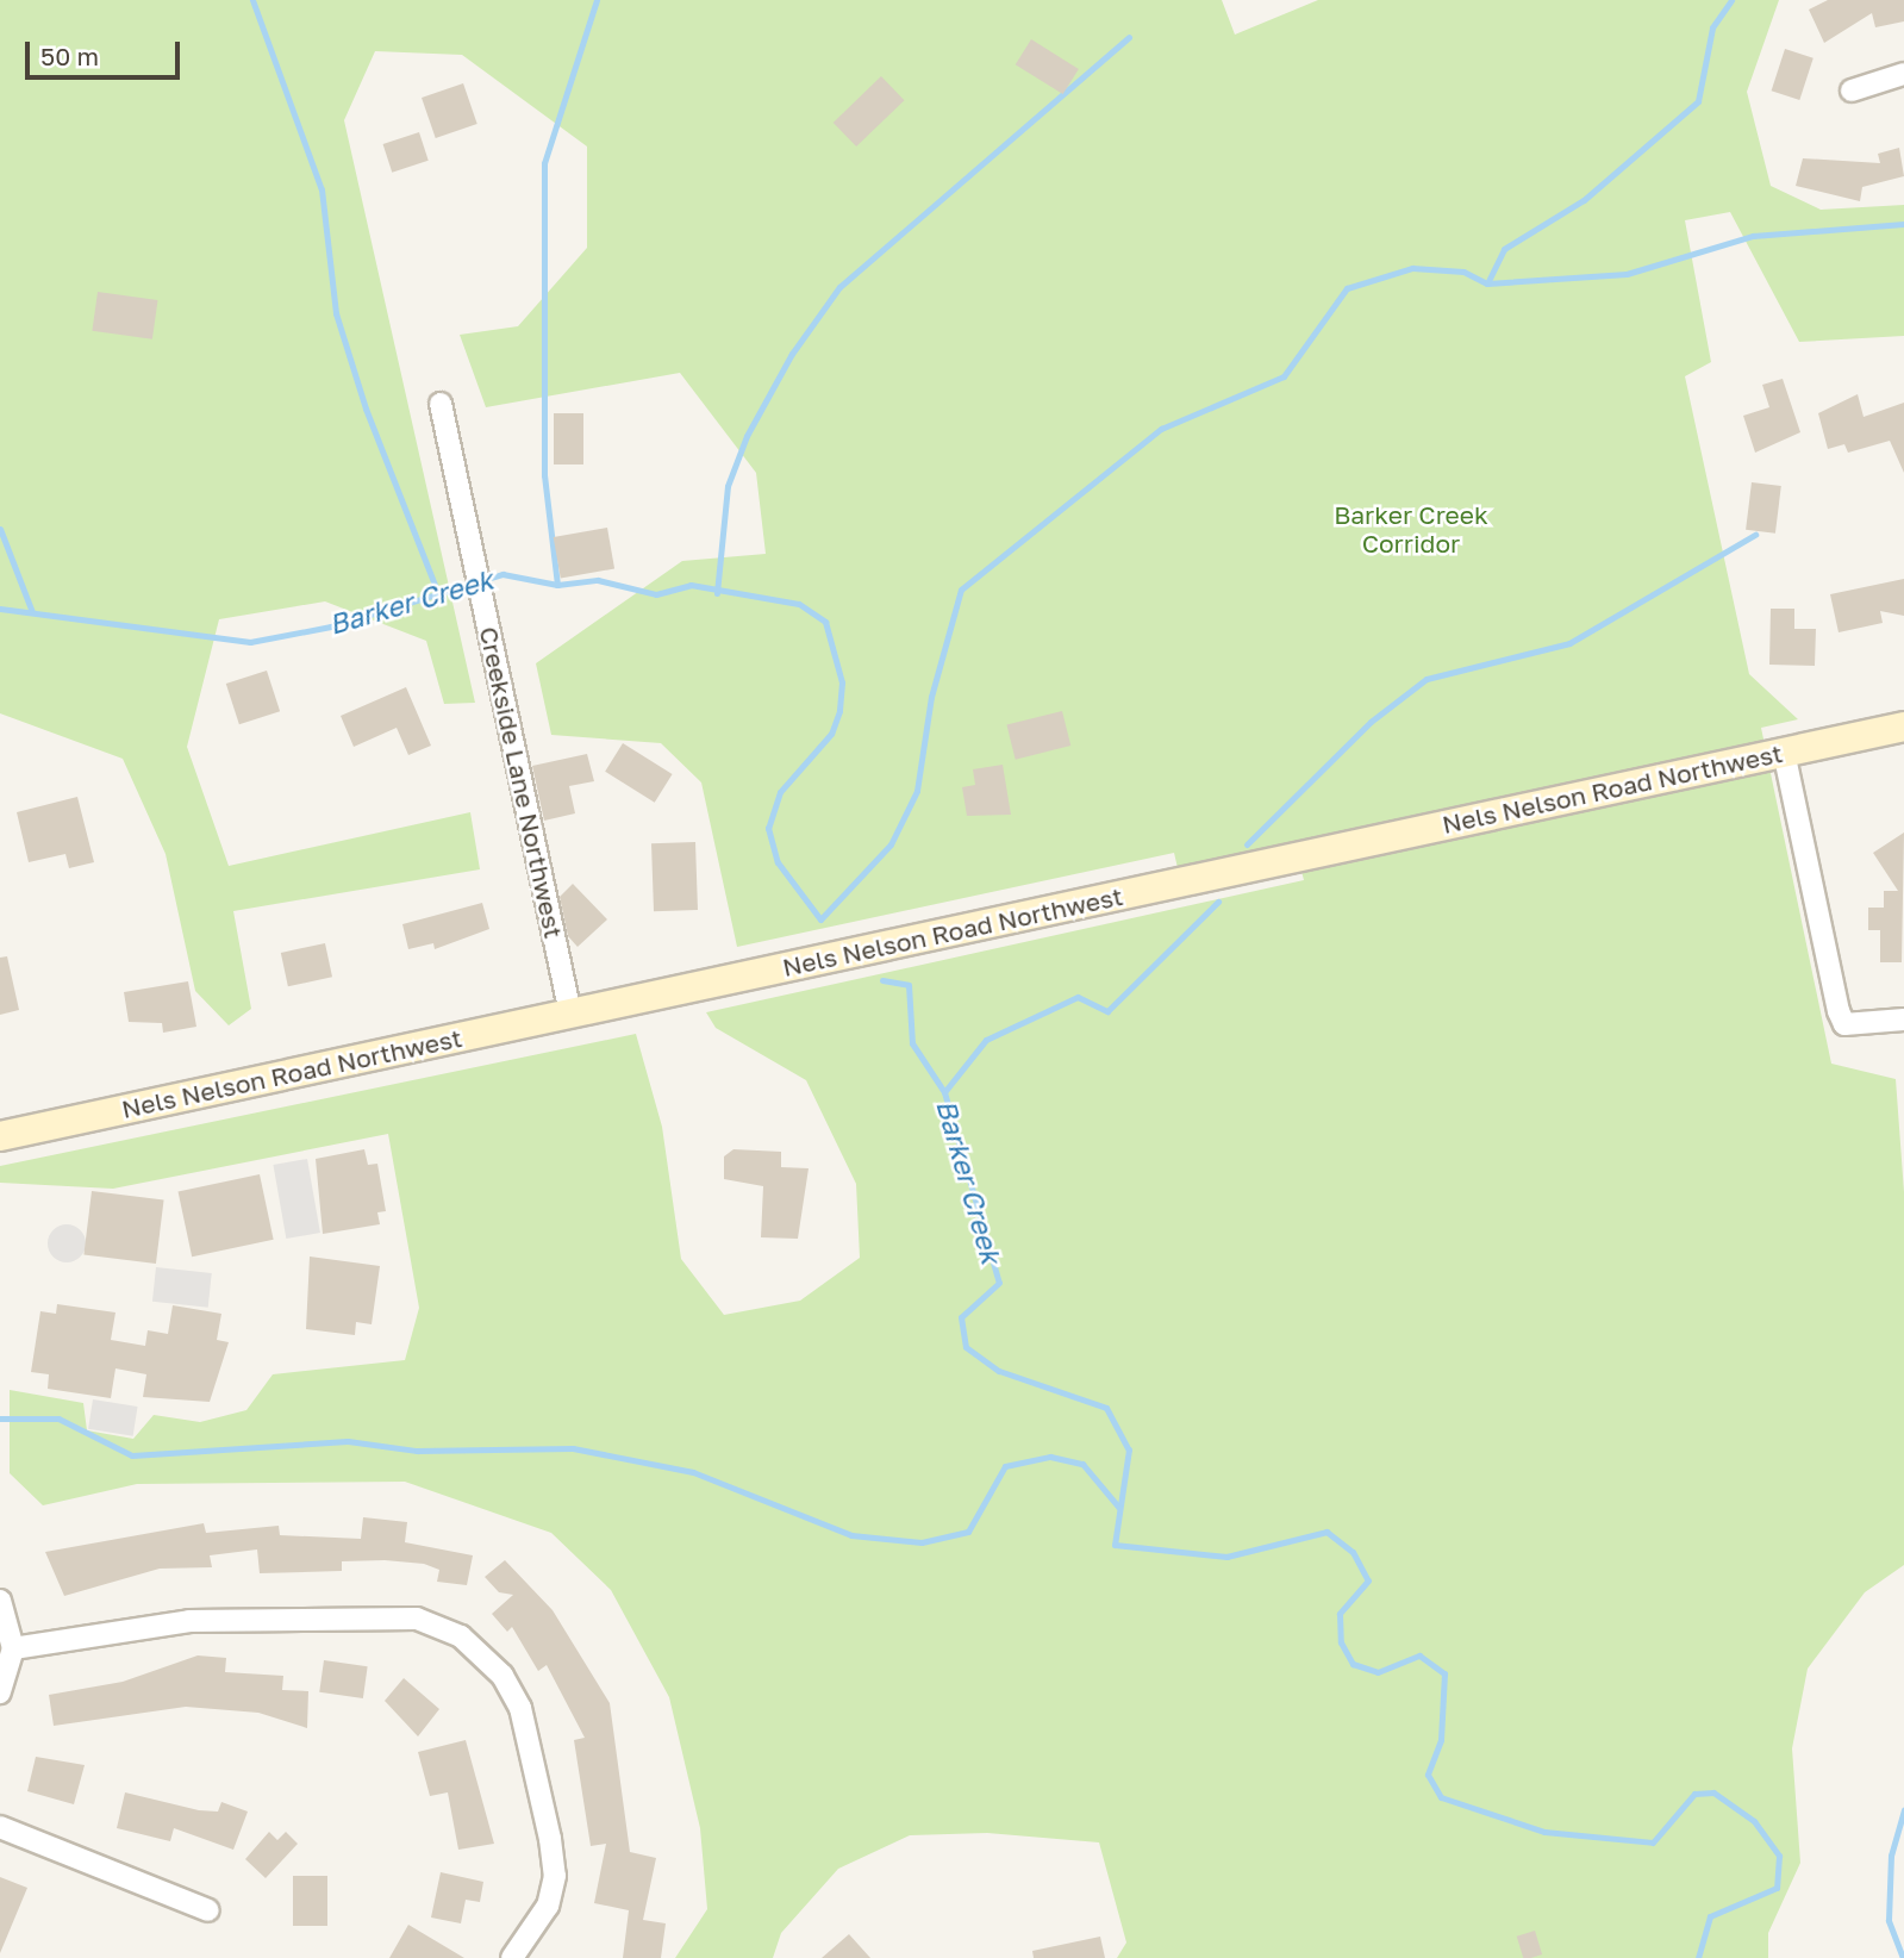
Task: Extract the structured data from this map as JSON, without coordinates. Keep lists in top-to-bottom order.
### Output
{
  "streets": {
    "street": ["Creekside Lane Northwest", "Nels Nelson Road Northwest"]
  },
  "crossings": [
    ["Creekside Lane Northwest", "Nels Nelson Road Northwest"]
  ],
  "water": ["Barker Creek"],
  "parks": ["Barker Creek Corridor"],
  "scale_bar": "50 m"
}
